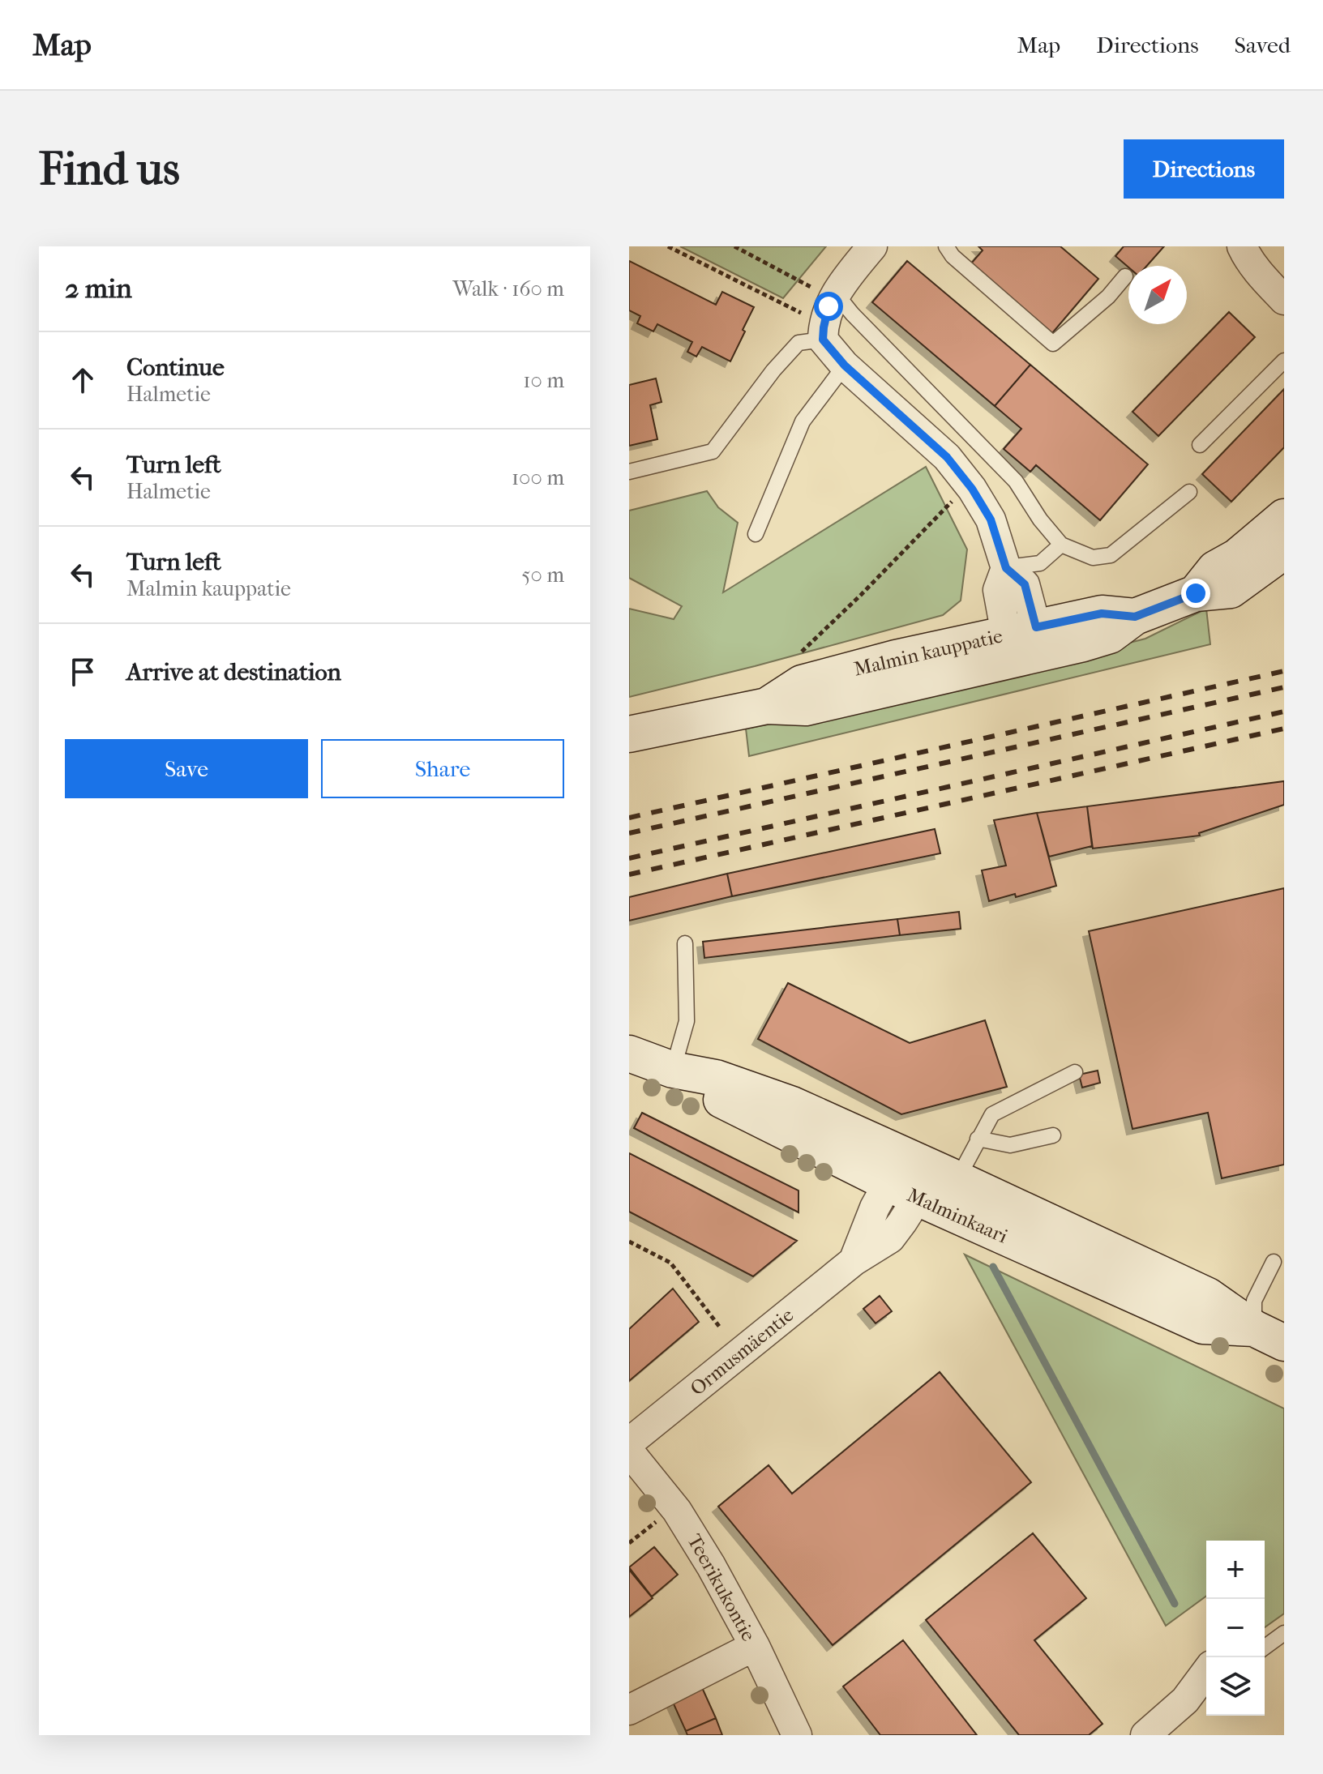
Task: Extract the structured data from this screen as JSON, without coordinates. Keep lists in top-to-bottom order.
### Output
{
  "streets": {
    "main road": ["Malmin kauppatie", "Malminkaari"],
    "street": ["Ormusmäentie", "Teerikukontie"]
  },
  "crossings": [
    ["Malminkaari", "Ormusmäentie"]
  ],
  "north": "top right",
  "page": {
    "header": "Map",
    "nav": ["Map", "Directions", "Saved"],
    "buttons": [
      "Directions",
      ["Save", "Share"]
    ],
    "title": "Find us",
    "heading": ["2 min", "Walk · 160 m"],
    "list": [
      ["Continue", "Halmetie", "10 m"],
      ["Turn left", "Halmetie", "100 m"],
      ["Turn left", "Malmin kauppatie", "50 m"],
      "Arrive at destination"
    ],
    "map_buttons": ["+", "−"]
  }
}
